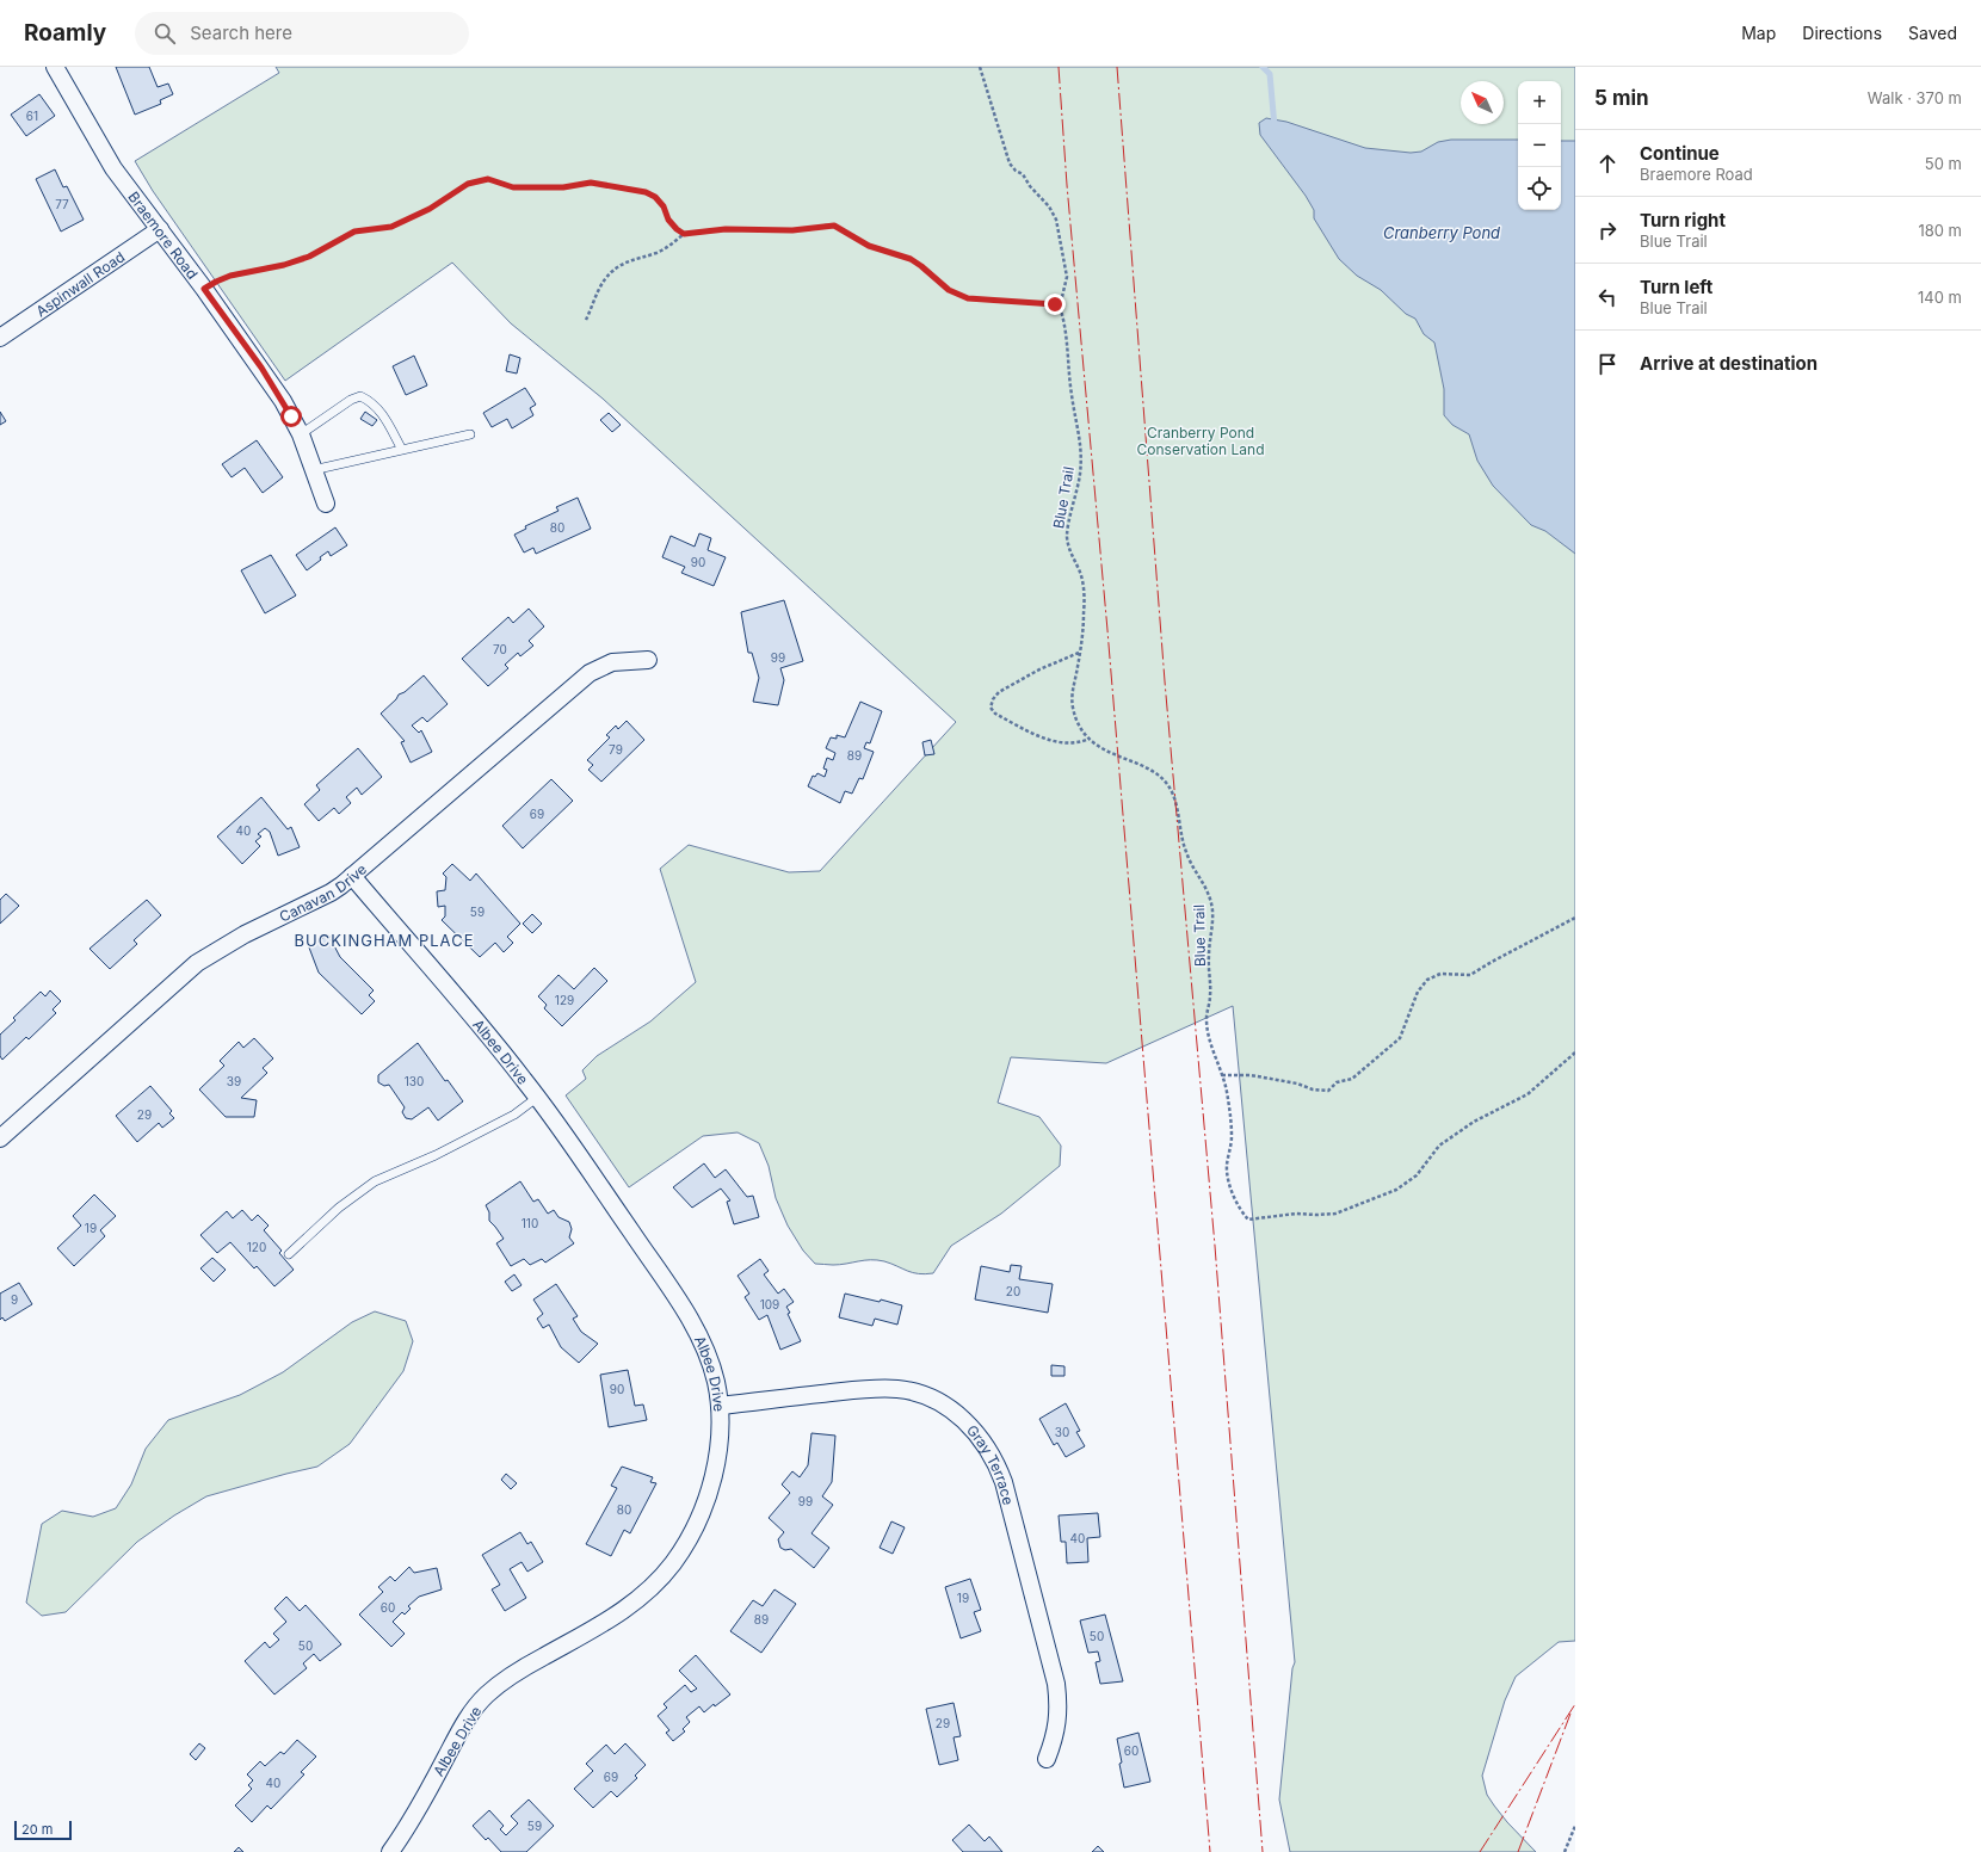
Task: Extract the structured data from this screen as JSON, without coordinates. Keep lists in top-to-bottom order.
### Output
{
  "streets": {
    "street": [
      "Braemore Road",
      "Aspinwall Road",
      "Canavan Drive",
      "Albee Drive",
      "Gray Terrace"
    ],
    "path": ["Blue Trail"]
  },
  "crossings": [
    ["Braemore Road", "Aspinwall Road"],
    ["Canavan Drive", "Albee Drive"],
    ["Albee Drive", "Gray Terrace"]
  ],
  "districts": ["BUCKINGHAM PLACE"],
  "water": ["Cranberry Pond"],
  "parks": ["Cranberry Pond Conservation Land"],
  "house_numbers": [
    "61",
    "77",
    "80",
    "90",
    "70",
    "99",
    "79",
    "89",
    "69",
    "40",
    "59",
    "129",
    "39",
    "130",
    "29",
    "110",
    "19",
    "120",
    "20",
    "9",
    "109",
    "90",
    "30",
    "99",
    "80",
    "40",
    "19",
    "60",
    "89",
    "50",
    "50",
    "29",
    "60",
    "69",
    "40",
    "59"
  ],
  "scale_bar": "20 m",
  "north": "top left",
  "page": {
    "header": "Roamly",
    "search": "Search here",
    "nav": ["Map", "Directions", "Saved"],
    "heading": ["5 min", "Walk · 370 m"],
    "map_buttons": ["+", "−"],
    "list": [
      ["Continue", "Braemore Road", "50 m"],
      ["Turn right", "Blue Trail", "180 m"],
      ["Turn left", "Blue Trail", "140 m"],
      "Arrive at destination"
    ],
    "scale": "20 m"
  }
}
